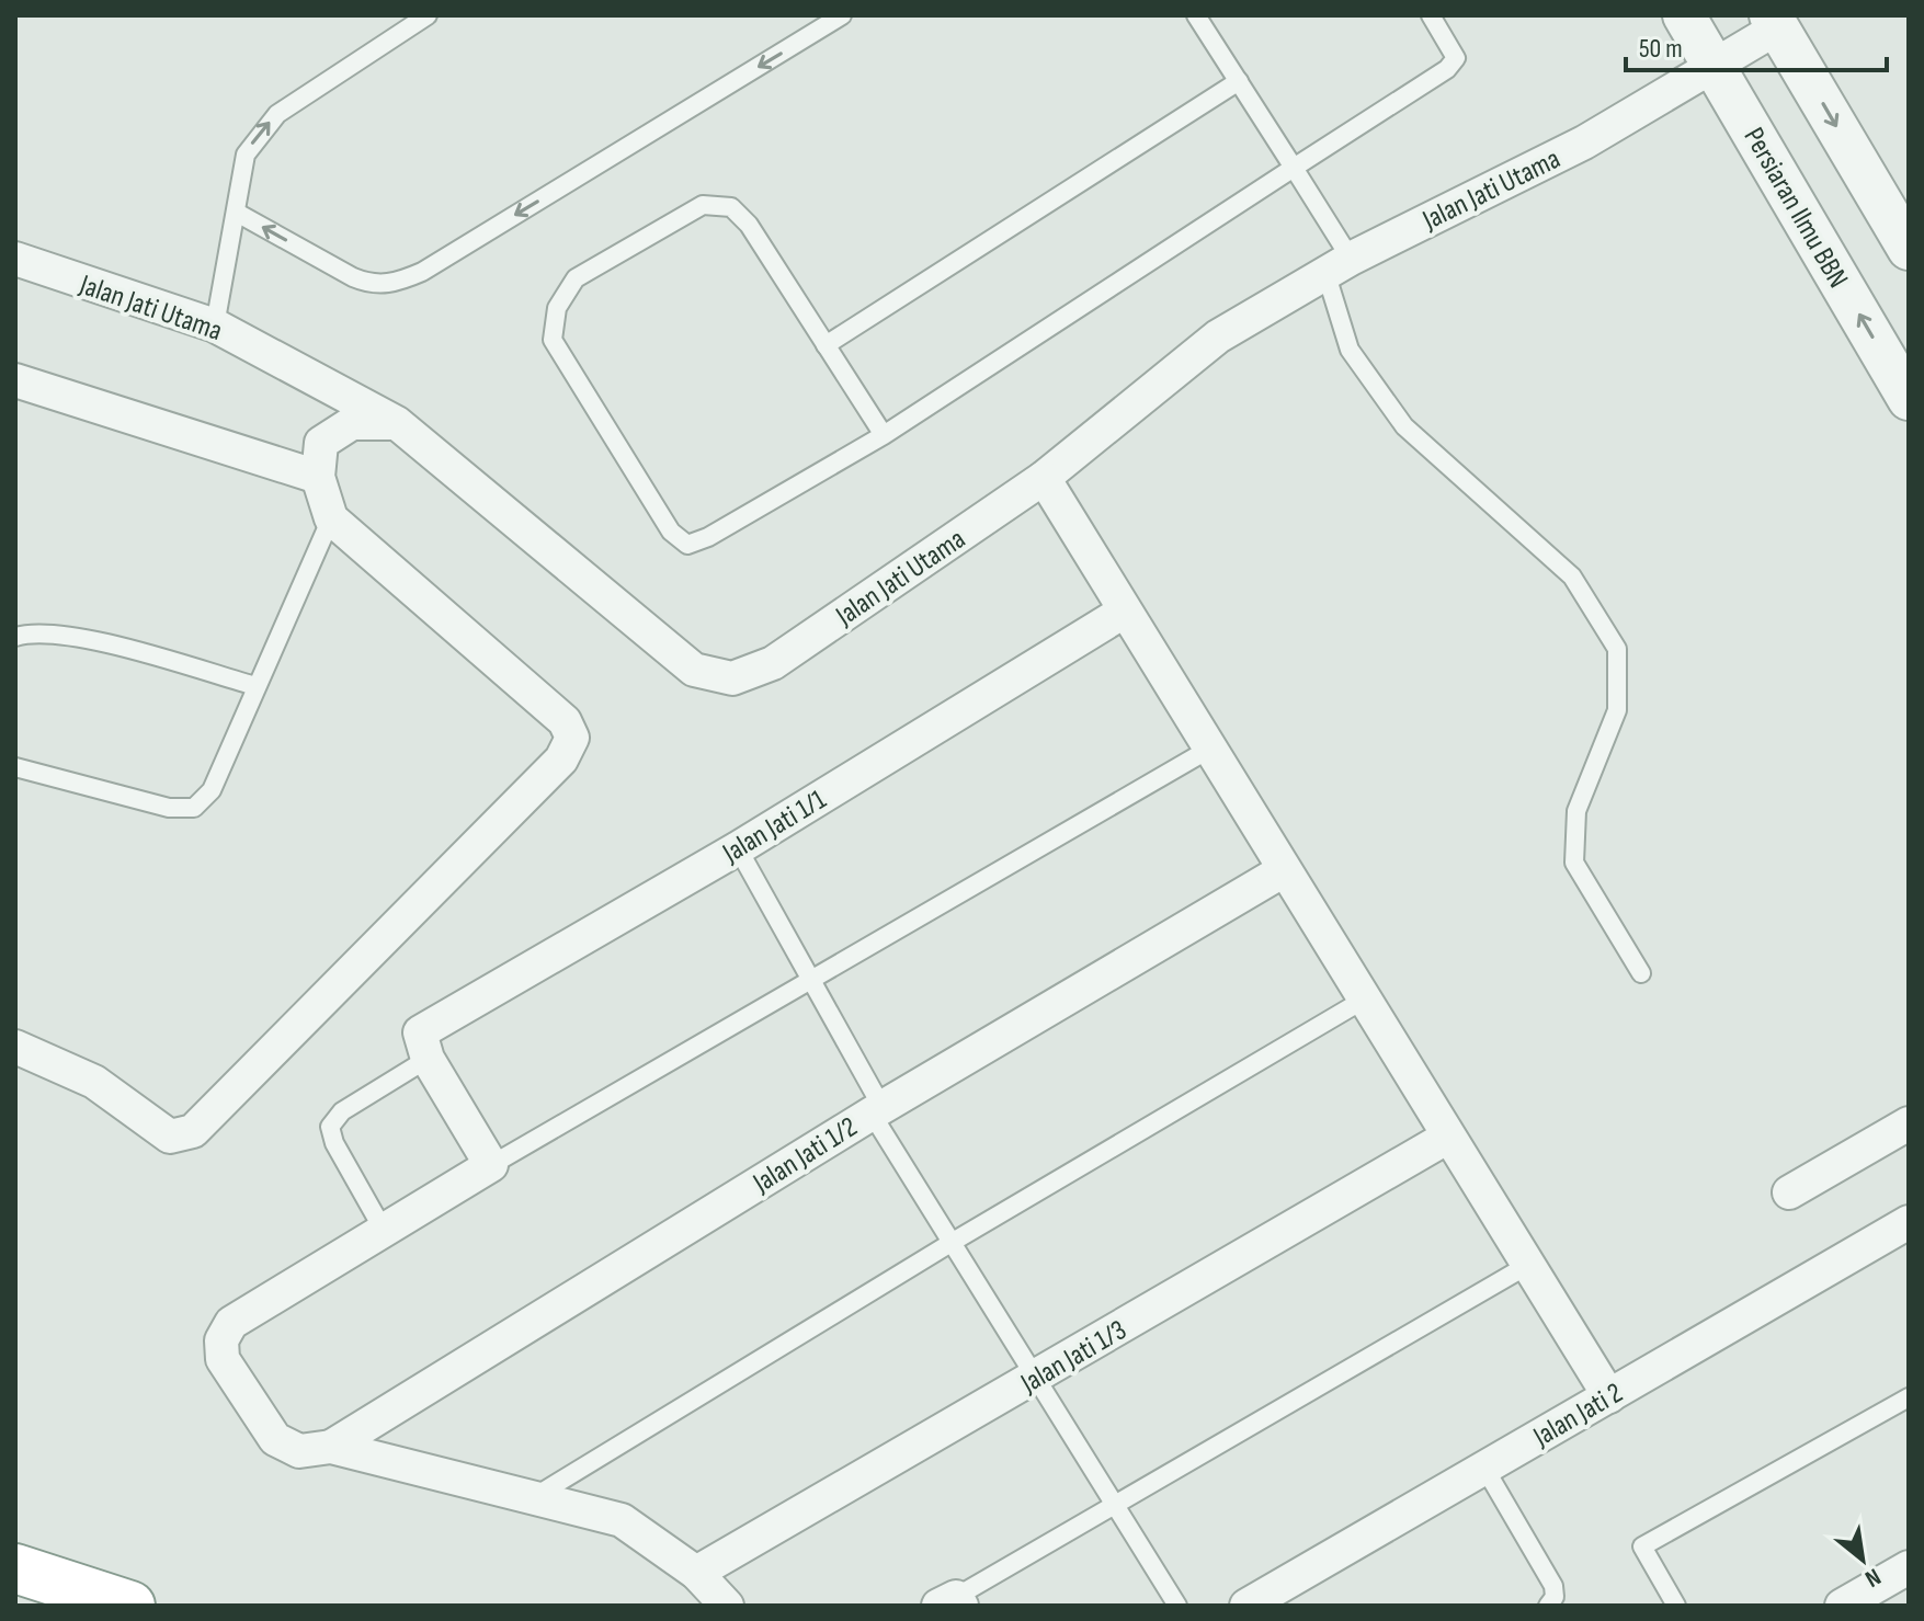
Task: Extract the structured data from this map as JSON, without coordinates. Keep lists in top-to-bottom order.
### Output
{
  "streets": {
    "street": [
      "Jalan Jati Utama",
      "Persiaran Ilmu BBN",
      "Jalan Jati 1/1",
      "Jalan Jati 1/2",
      "Jalan Jati 1/3",
      "Jalan Jati 2"
    ]
  },
  "crossings": [
    ["Jalan Jati Utama", "Persiaran Ilmu BBN"]
  ],
  "scale_bar": "50 m",
  "north": "bottom right"
}
